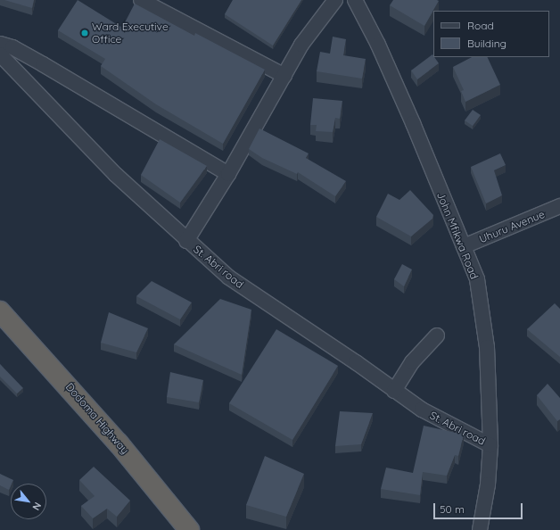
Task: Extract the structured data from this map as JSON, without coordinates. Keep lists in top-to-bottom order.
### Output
{
  "streets": {
    "highway": ["Dodoma Highway"],
    "street": ["Uhuru Avenue", "John Mfikwa Road", "St. Abri road"]
  },
  "crossings": [
    ["Uhuru Avenue", "John Mfikwa Road"],
    ["John Mfikwa Road", "St. Abri road"]
  ],
  "places": ["Ward Executive Office"],
  "legend": ["Road", "Building"],
  "scale_bar": "50 m",
  "north": "bottom right"
}
